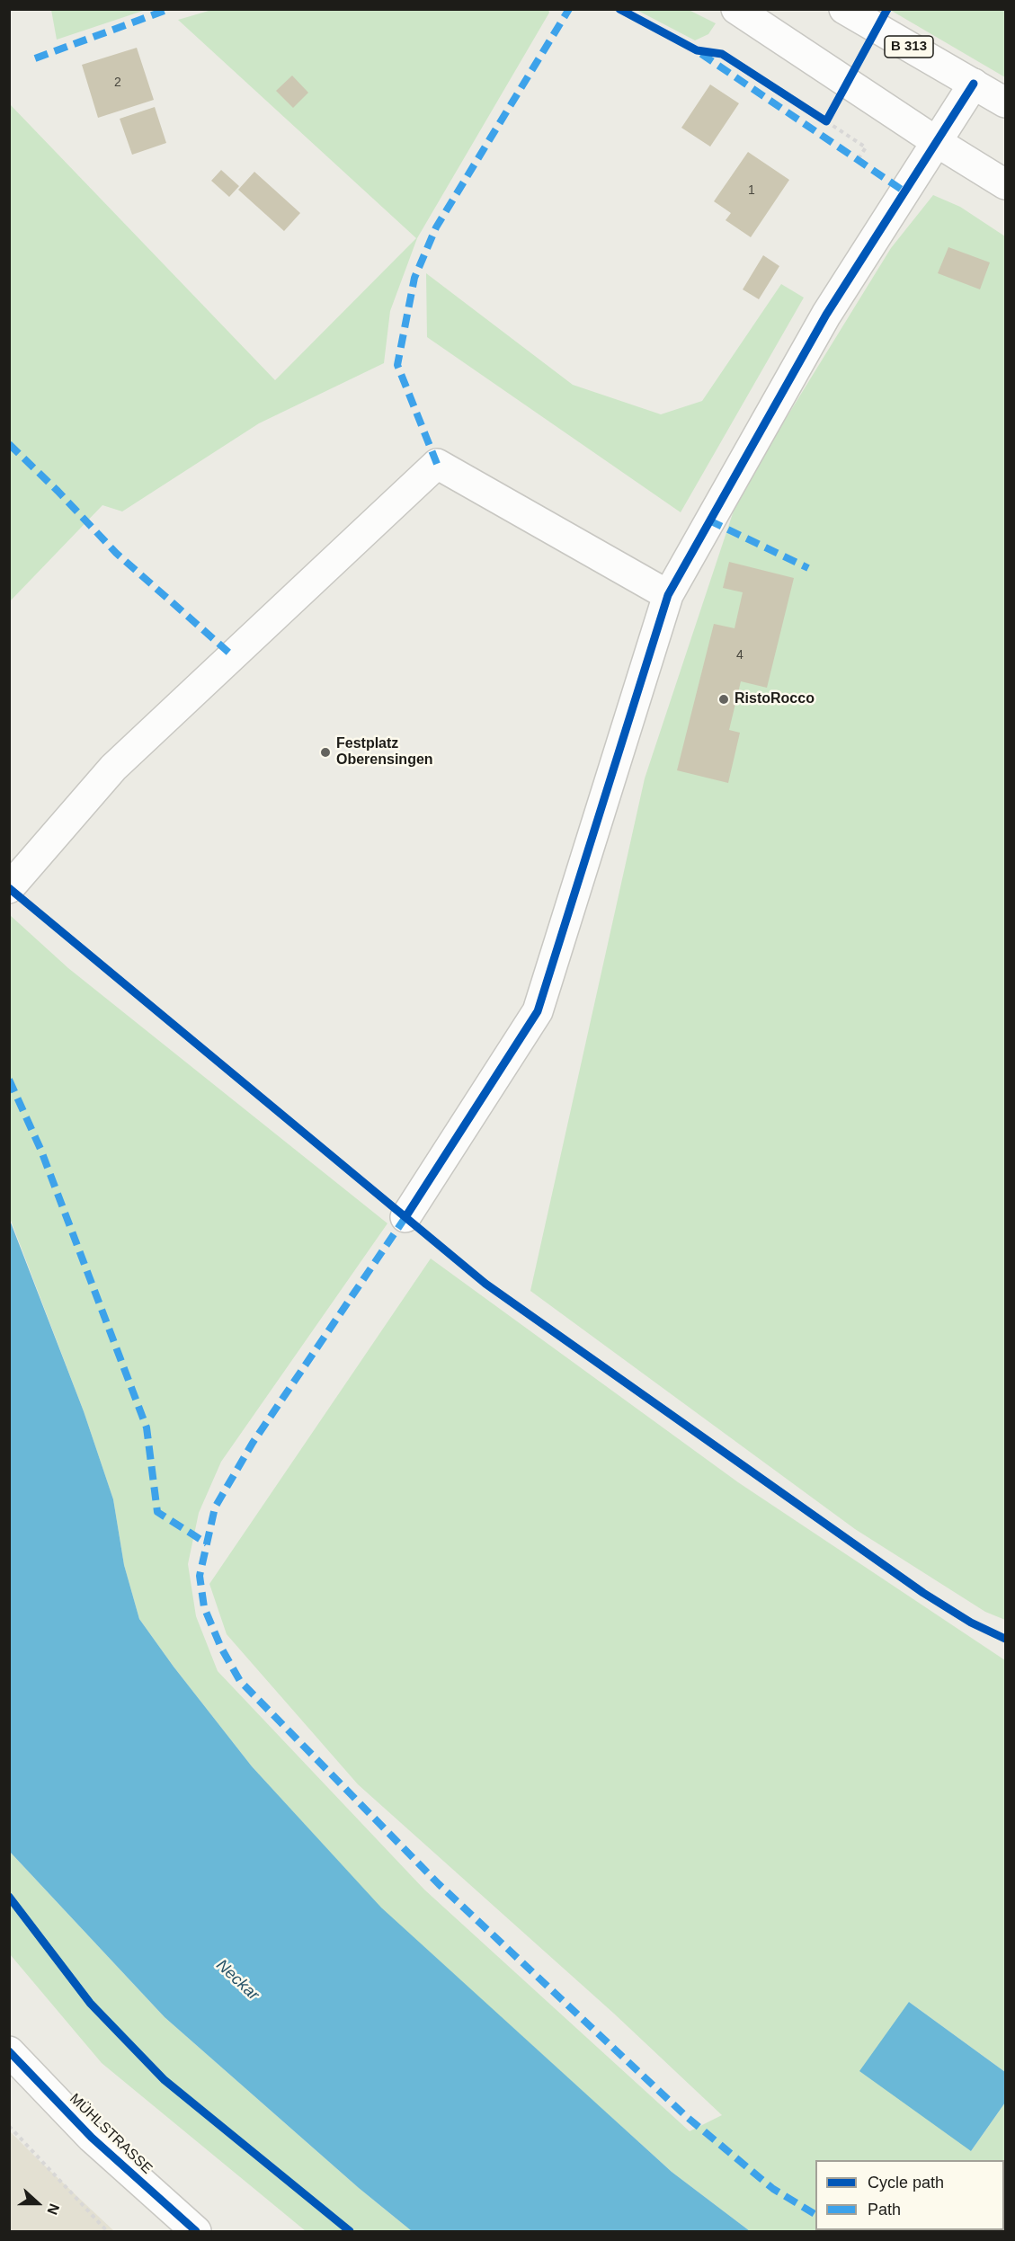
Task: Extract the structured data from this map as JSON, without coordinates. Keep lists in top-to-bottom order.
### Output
{
  "streets": {
    "street": ["B 313", "MÜHLSTRASSE"]
  },
  "water": ["Neckar"],
  "places": ["RistoRocco", "Festplatz Oberensingen"],
  "house_numbers": ["2", "1", "4"],
  "legend": ["Cycle path", "Path"],
  "north": "right"
}
